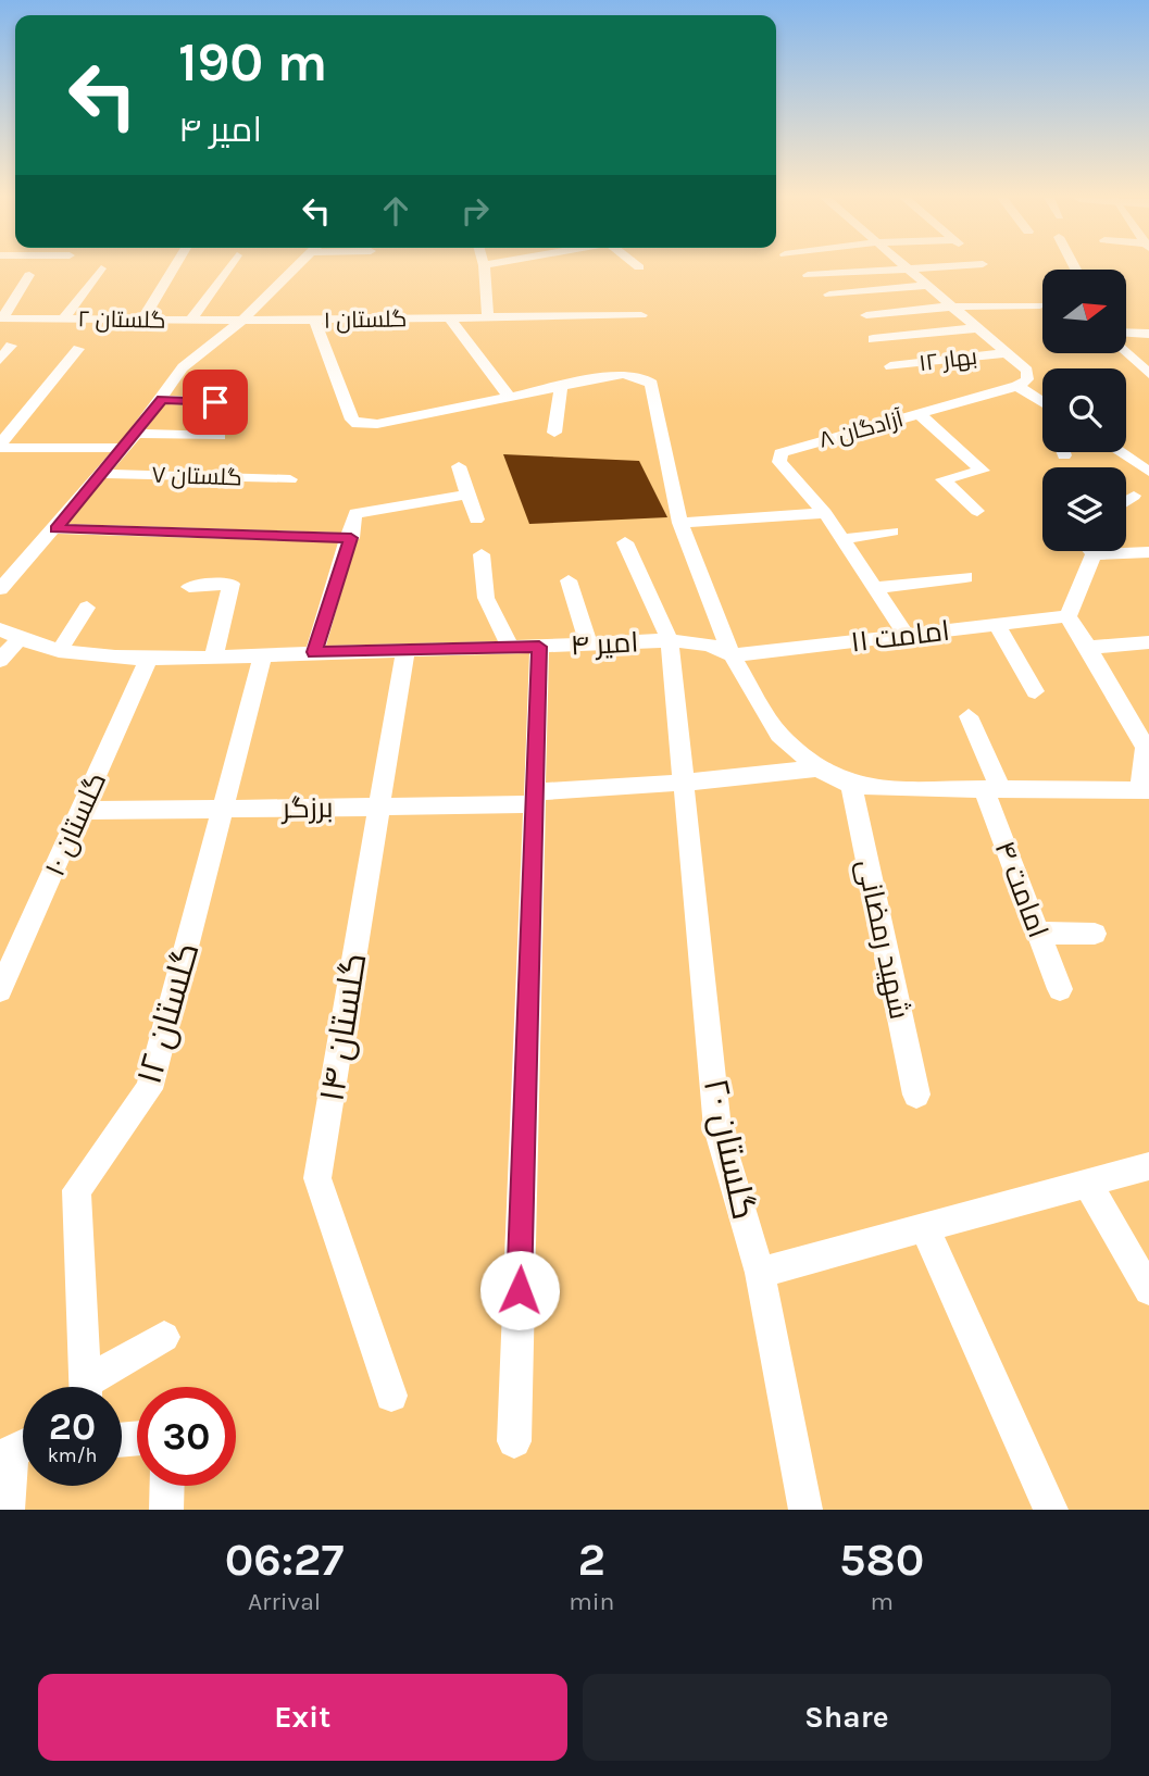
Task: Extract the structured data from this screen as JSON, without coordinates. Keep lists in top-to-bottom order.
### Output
{
  "streets": {
    "street": [
      "گلستان ۲",
      "گلستان ۱",
      "بهار ۱۲",
      "آزادگان ۸",
      "گلستان ۷",
      "امامت ۱۱",
      "امیر ۴",
      "برزگر",
      "گلستان ۱۰",
      "امامت ۴",
      "شهید رمضانی",
      "گلستان ۱۲",
      "گلستان ۱۴",
      "گلستان ۲۰"
    ]
  },
  "crossings": [
    ["گلستان ۲", "گلستان ۱"],
    ["امامت ۱۱", "امیر ۴"],
    ["امیر ۴", "گلستان ۱۰"],
    ["امیر ۴", "گلستان ۱۲"],
    ["امیر ۴", "گلستان ۱۴"],
    ["برزگر", "گلستان ۱۰"],
    ["برزگر", "گلستان ۱۲"],
    ["برزگر", "گلستان ۱۴"],
    ["برزگر", "گلستان ۲۰"]
  ],
  "north": "right",
  "page": {
    "turn": ["190 m", "امیر ۴"],
    "speed": "20 km/h",
    "limit": "30",
    "eta": [
      "06:27",
      "Arrival",
      "2",
      "min",
      "580",
      "m"
    ],
    "buttons": ["Exit", "Share"]
  }
}
